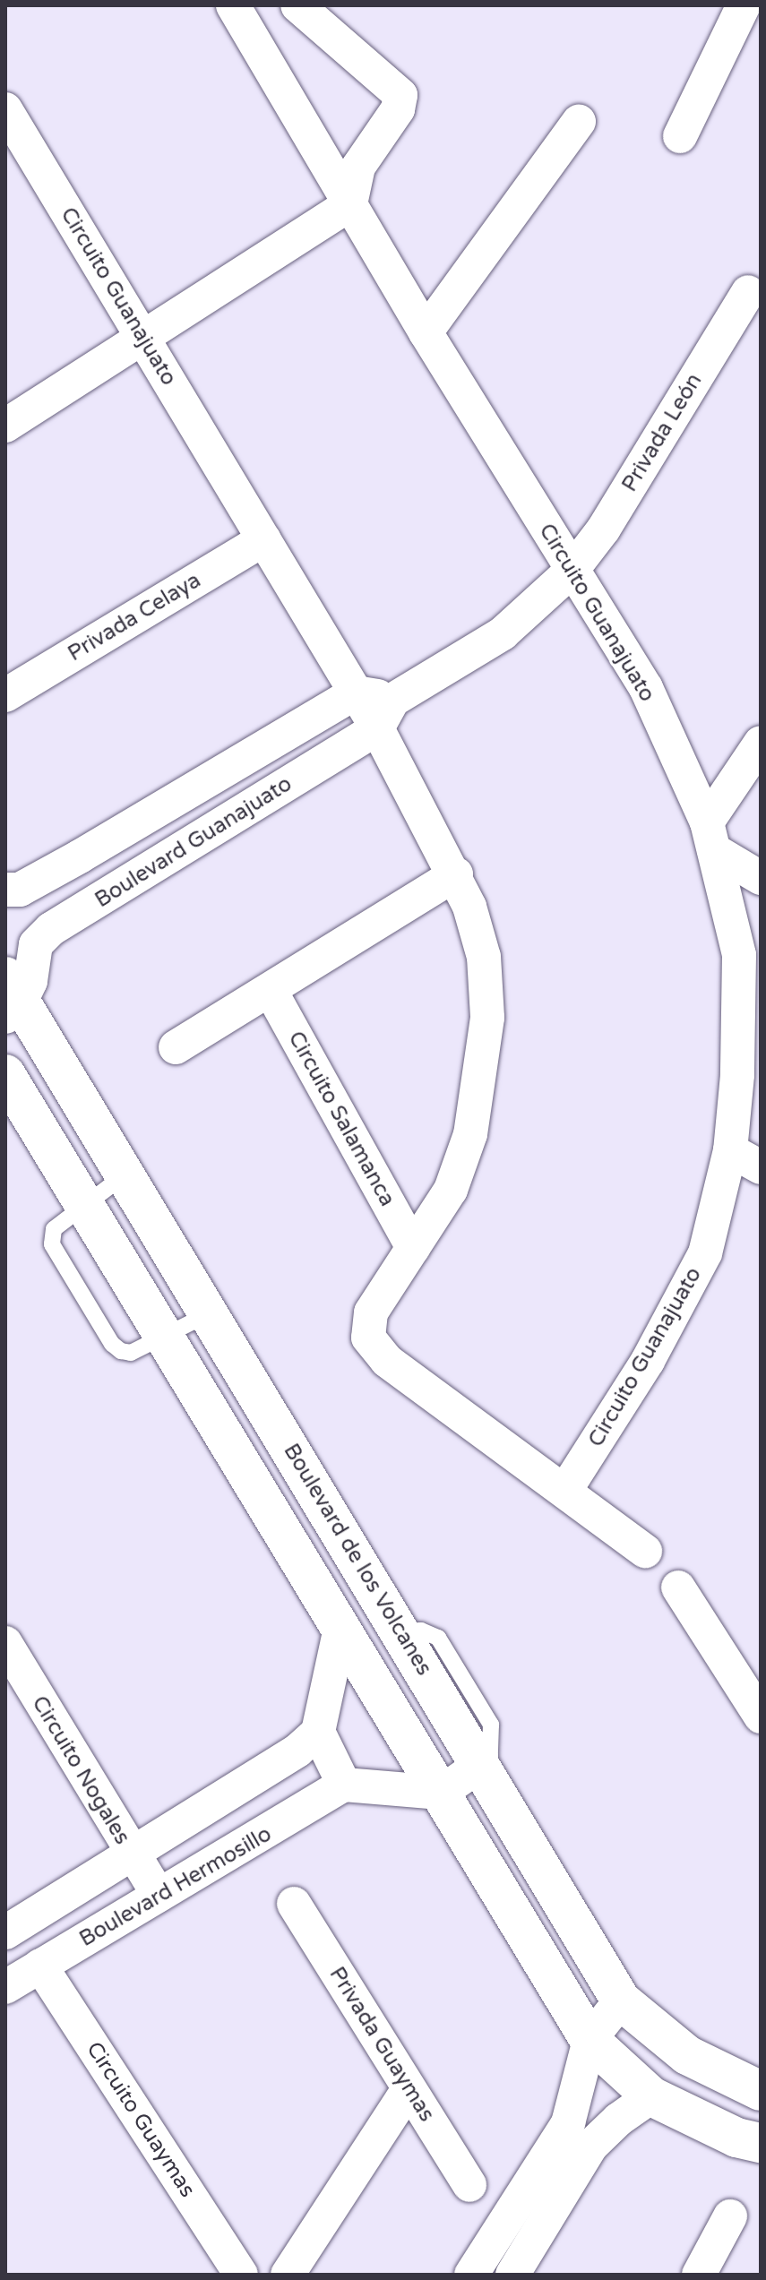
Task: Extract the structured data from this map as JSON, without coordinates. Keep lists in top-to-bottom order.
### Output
{
  "streets": {
    "street": [
      "Circuito Guanajuato",
      "Privada León",
      "Privada Celaya",
      "Boulevard Guanajuato",
      "Circuito Salamanca",
      "Boulevard de los Volcanes",
      "Circuito Nogales",
      "Boulevard Hermosillo",
      "Privada Guaymas",
      "Circuito Guaymas"
    ]
  },
  "crossings": [
    ["Circuito Guanajuato", "Privada León"],
    ["Circuito Guanajuato", "Privada Celaya"],
    ["Circuito Guanajuato", "Boulevard Guanajuato"],
    ["Privada León", "Boulevard Guanajuato"],
    ["Circuito Nogales", "Boulevard Hermosillo"],
    ["Boulevard Hermosillo", "Circuito Guaymas"]
  ]
}
